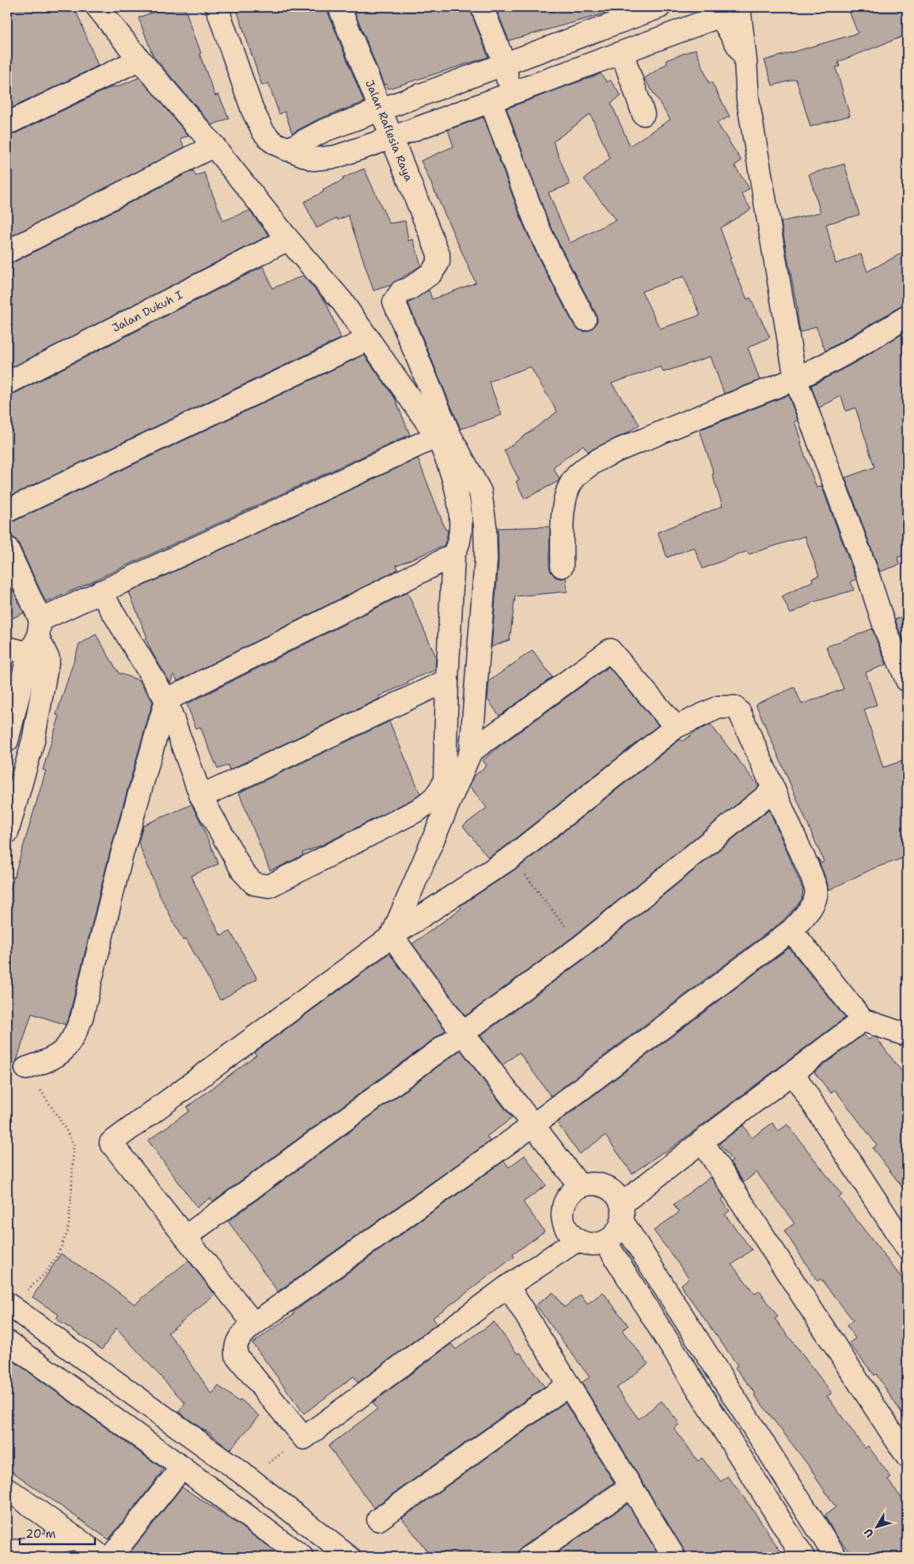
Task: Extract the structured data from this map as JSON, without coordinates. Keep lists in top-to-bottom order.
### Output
{
  "streets": {
    "street": ["Jalan Raflesia Raya", "Jalan Dukuh I"]
  },
  "scale_bar": "20 m",
  "north": "bottom left"
}
